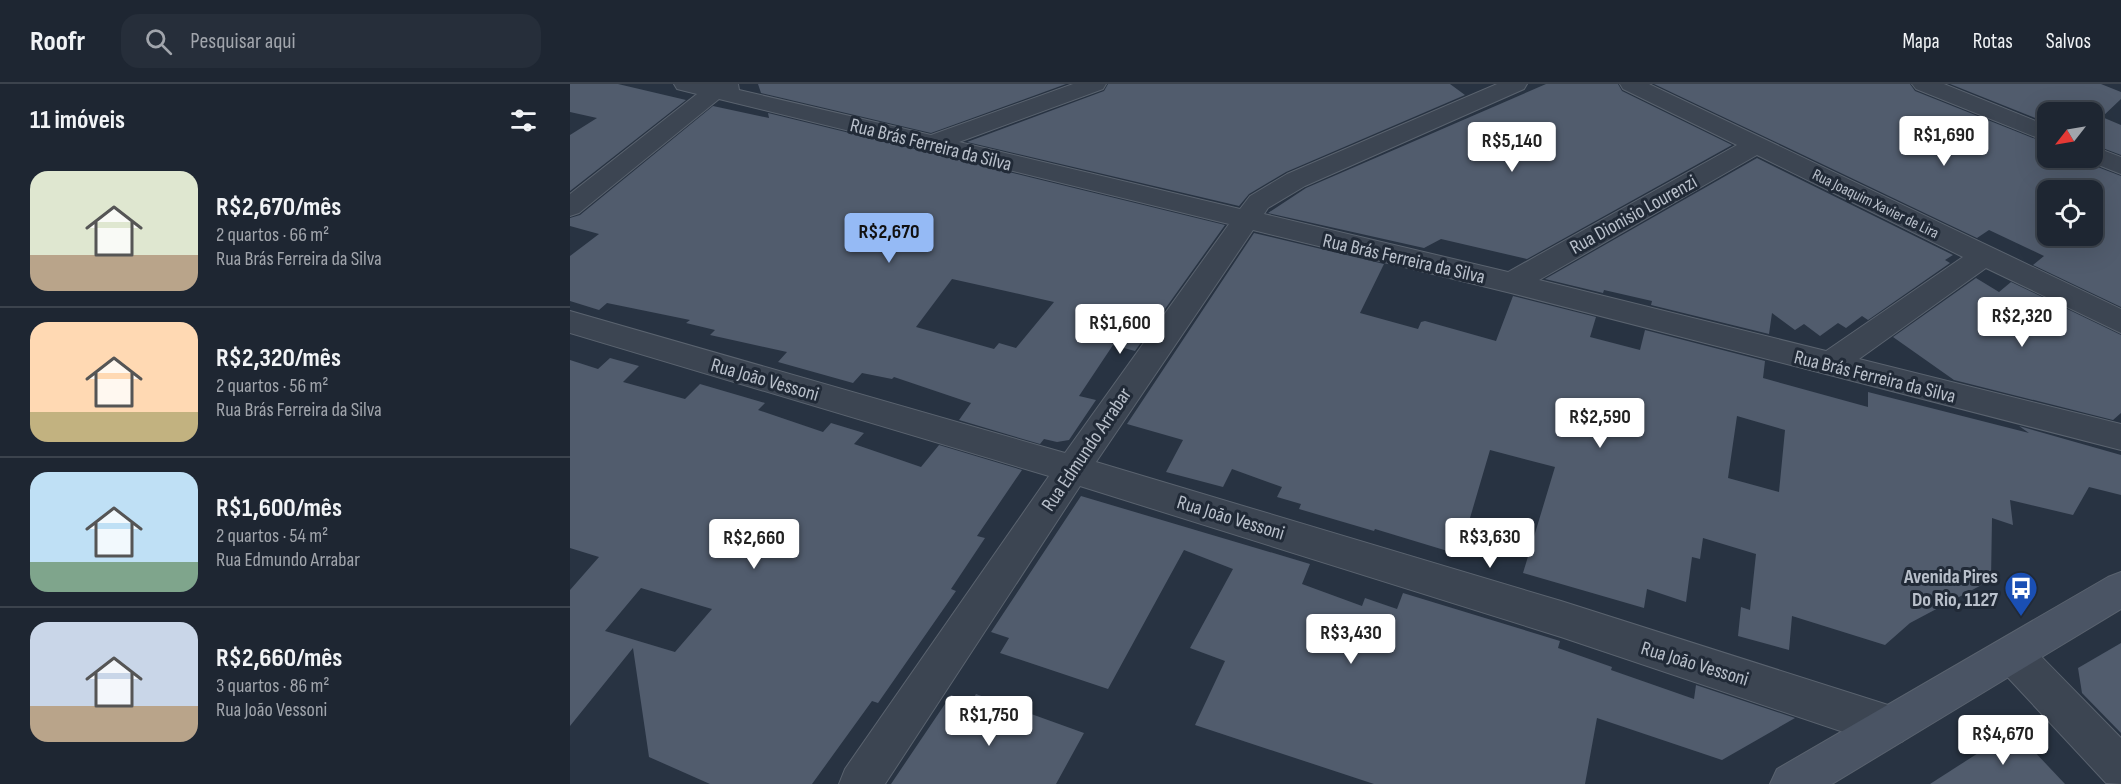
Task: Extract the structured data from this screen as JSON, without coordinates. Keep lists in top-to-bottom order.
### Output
{
  "streets": {
    "street": [
      "Rua Brás Ferreira da Silva",
      "Rua Joaquim Xavier de Lira",
      "Rua Dionisio Lourenzi",
      "Rua João Vessoni",
      "Rua Edmundo Arrabar"
    ]
  },
  "crossings": [
    ["Rua Brás Ferreira da Silva", "Rua Dionisio Lourenzi"],
    ["Rua Brás Ferreira da Silva", "Rua Edmundo Arrabar"],
    ["Rua Joaquim Xavier de Lira", "Rua Dionisio Lourenzi"],
    ["Rua João Vessoni", "Rua Edmundo Arrabar"]
  ],
  "places": {
    "bus stop": ["Avenida Pires Do Rio, 1127"]
  },
  "north": "bottom left",
  "page": {
    "header": "Roofr",
    "search": "Pesquisar aqui",
    "nav": ["Mapa", "Rotas", "Salvos"],
    "heading": "11 imóveis",
    "price": [
      "R$1,690",
      "R$5,140",
      "R$2,670",
      "R$2,320",
      "R$1,600",
      "R$2,590",
      "R$3,630",
      "R$2,660",
      "R$3,430",
      "R$1,750",
      "R$4,670"
    ],
    "list": [
      {
        "name": "R$2,670/mês",
        "note": "2 quartos · 66 m² · Rua Brás Ferreira da Silva"
      },
      {
        "name": "R$2,320/mês",
        "note": "2 quartos · 56 m² · Rua Brás Ferreira da Silva"
      },
      {
        "name": "R$1,600/mês",
        "note": "2 quartos · 54 m² · Rua Edmundo Arrabar"
      },
      {
        "name": "R$2,660/mês",
        "note": "3 quartos · 86 m² · Rua João Vessoni"
      }
    ]
  }
}
